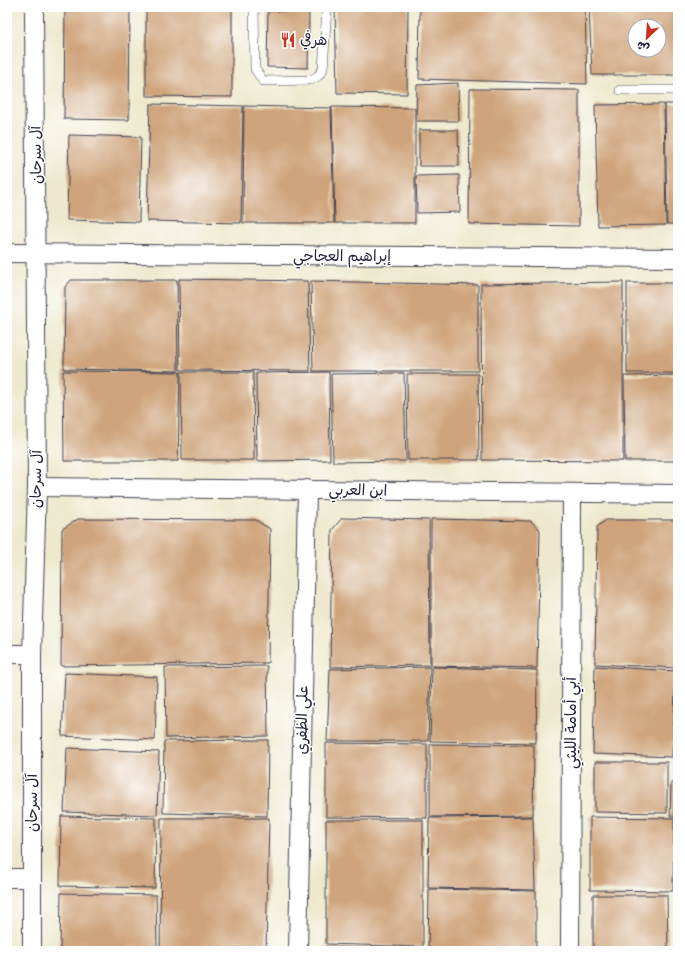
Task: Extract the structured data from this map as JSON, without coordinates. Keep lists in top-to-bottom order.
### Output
{
  "streets": {
    "street": [
      "آل سرحان",
      "إبراهيم العجاجي",
      "ابن العربي",
      "علي الظفري",
      "أبي أمامة الليثي"
    ]
  },
  "crossings": [
    ["آل سرحان", "إبراهيم العجاجي"],
    ["آل سرحان", "ابن العربي"],
    ["ابن العربي", "علي الظفري"],
    ["ابن العربي", "أبي أمامة الليثي"]
  ],
  "places": {
    "restaurant": ["هرفي"]
  },
  "north": "bottom left"
}
